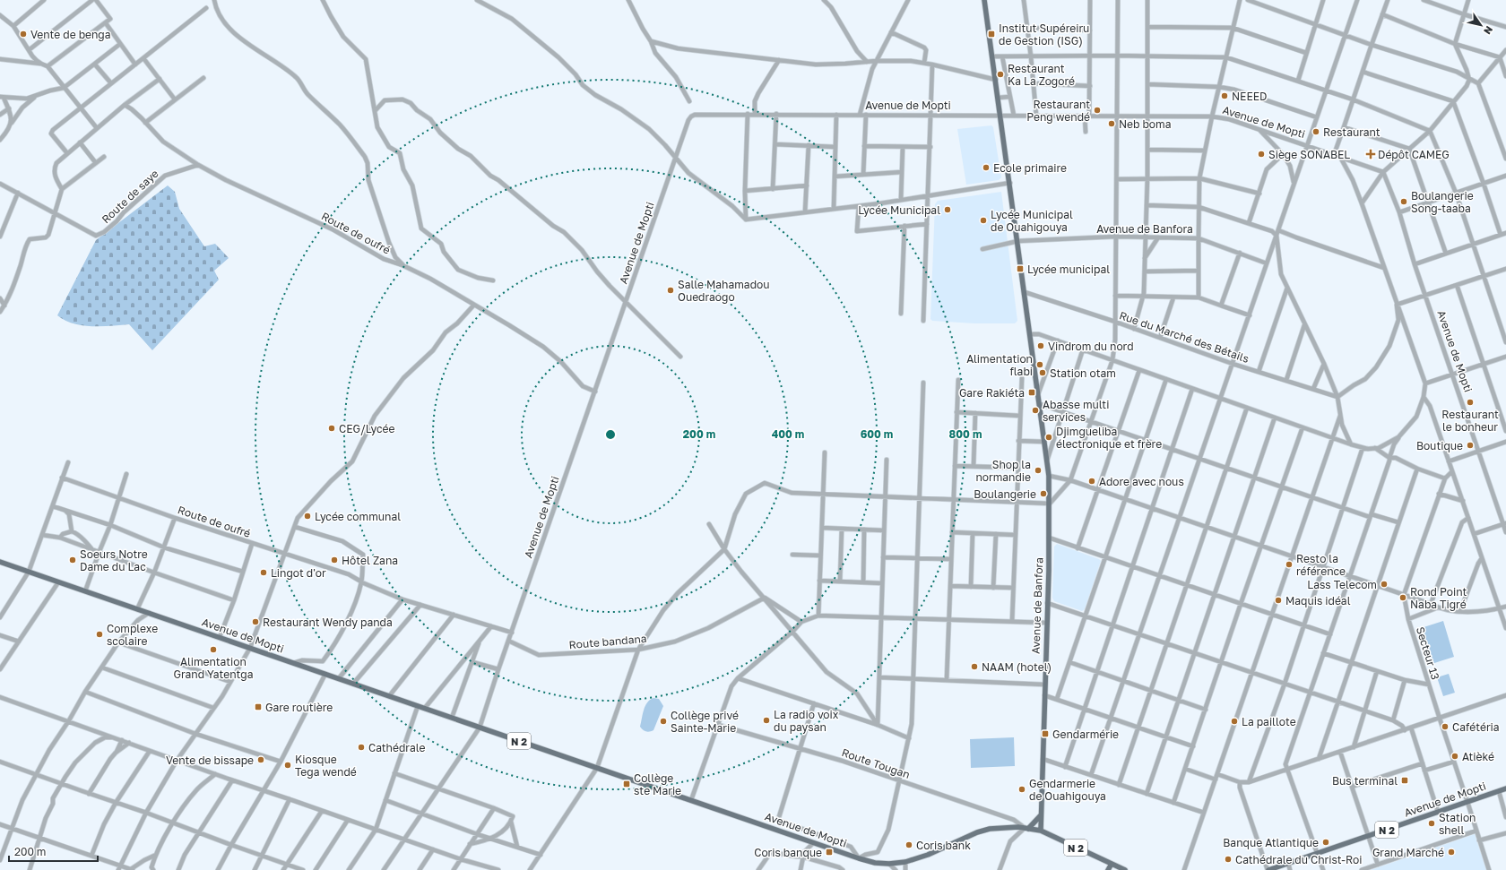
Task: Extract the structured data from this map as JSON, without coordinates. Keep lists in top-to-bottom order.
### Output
{
  "streets": {
    "main road": ["Avenue de Mopti", "Avenue de Banfora", "N 2"],
    "street": [
      "Route de saye",
      "Route de oufré",
      "Rue du Marché des Bétails",
      "Route bandana",
      "Secteur 13",
      "Route Tougan"
    ]
  },
  "crossings": [
    ["Avenue de Mopti", "Avenue de Banfora"],
    ["Avenue de Mopti", "Route de oufré"],
    ["Avenue de Mopti", "Route bandana"],
    ["Avenue de Mopti", "Secteur 13"],
    ["Avenue de Mopti", "Route Tougan"],
    ["Route de saye", "Route de oufré"],
    ["Avenue de Banfora", "Rue du Marché des Bétails"]
  ],
  "places": {
    "other": [
      "Vente de benga",
      "Restaurant Ka La Zogoré",
      "NEEED",
      "Restaurant Peng wendé",
      "Neb boma",
      "Restaurant",
      "Siège SONABEL",
      "Ecole primaire",
      "Boulangerie Song-taaba",
      "Lycée Municipal",
      "Lycée Municipal de Ouahigouya",
      "Salle Mahamadou Ouedraogo",
      "Vindrom du nord",
      "Alimentation flabi",
      "Station otam",
      "Restaurant le bonheur",
      "Abasse multi services",
      "CEG/Lycée",
      "Djimgueliba électronique et frère",
      "Boutique",
      "Shop la normandie",
      "Adore avec nous",
      "Boulangerie",
      "Lycée communal",
      "Soeurs Notre Dame du Lac",
      "Hôtel Zana",
      "Resto la référence",
      "Lingot d'or",
      "Lass Telecom",
      "Rond Point Naba Tigré",
      "Maquis idéal",
      "Restaurant Wendy panda",
      "Complexe scolaire",
      "Alimentation Grand Yatentga",
      "NAAM (hotel)",
      "La radio voix du paysan",
      "Collège privé Sainte-Marie",
      "La paillote",
      "Cafétéria",
      "Cathédrale",
      "Atièké",
      "Vente de bissape",
      "Kiosque Tega wendé",
      "Gendarmerie de Ouahigouya",
      "Station shell",
      "Banque Atlantique",
      "Coris bank",
      "Grand Marché",
      "Cathédrale du Christ-Roi"
    ],
    "transit": [
      "Institut Supéreiru de Gestion (ISG)",
      "Lycée municipal",
      "Gare Rakiéta",
      "Gare routière",
      "Gendarmérie",
      "Bus terminal",
      "Collège ste Marie",
      "Coris banque"
    ],
    "health": ["Dépôt CAMEG"]
  },
  "scale_bar": "200 m",
  "north": "bottom right",
  "rings": [
    "200 m",
    "400 m",
    "600 m",
    "800 m"
  ]
}
